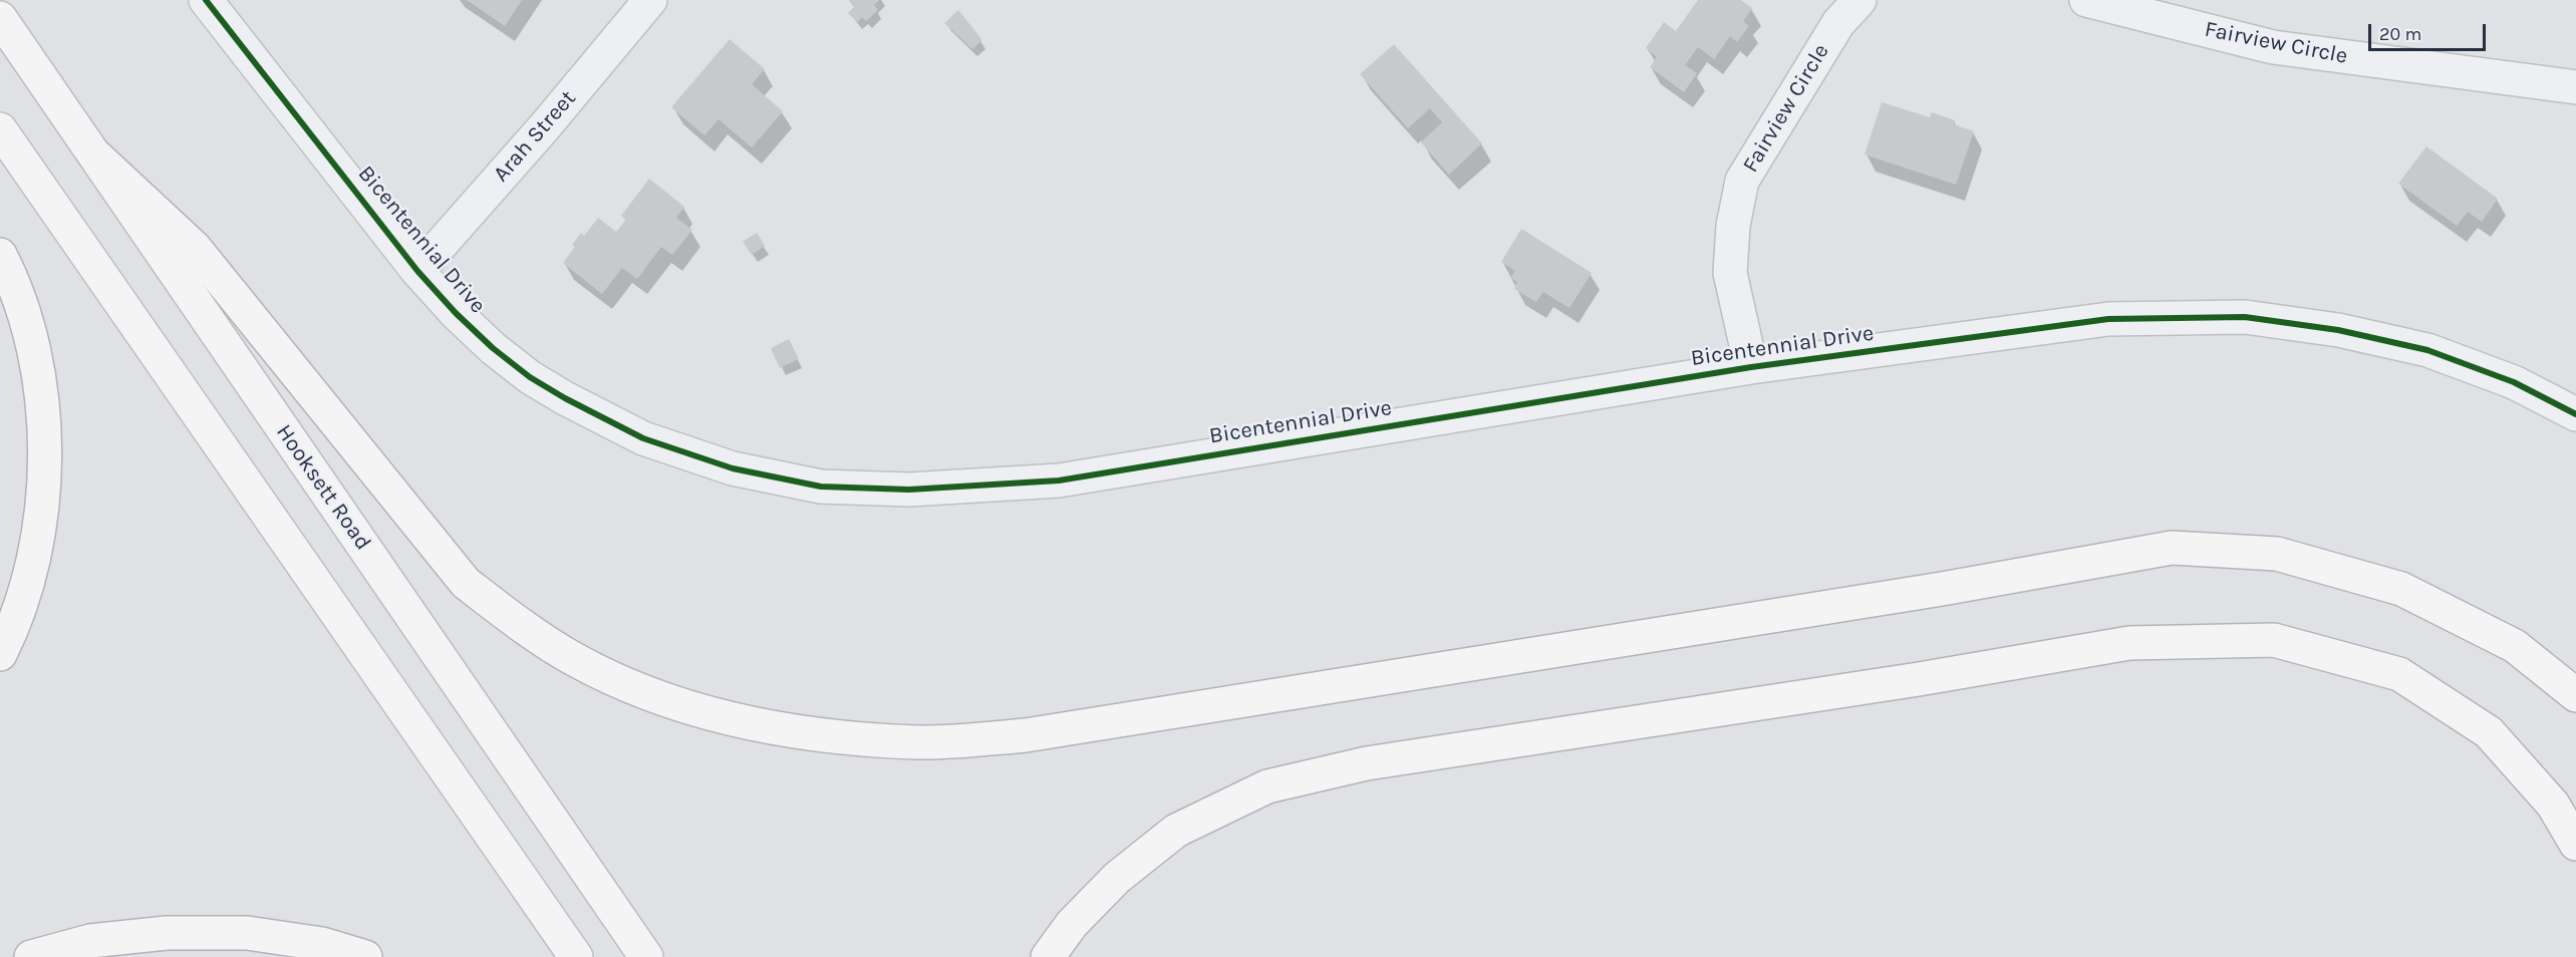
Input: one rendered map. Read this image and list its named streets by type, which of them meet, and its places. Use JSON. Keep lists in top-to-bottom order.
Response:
{
  "streets": {
    "main road": ["Hooksett Road"],
    "street": ["Fairview Circle", "Arah Street", "Bicentennial Drive"]
  },
  "crossings": [
    ["Fairview Circle", "Bicentennial Drive"],
    ["Arah Street", "Bicentennial Drive"]
  ],
  "scale_bar": "20 m"
}
